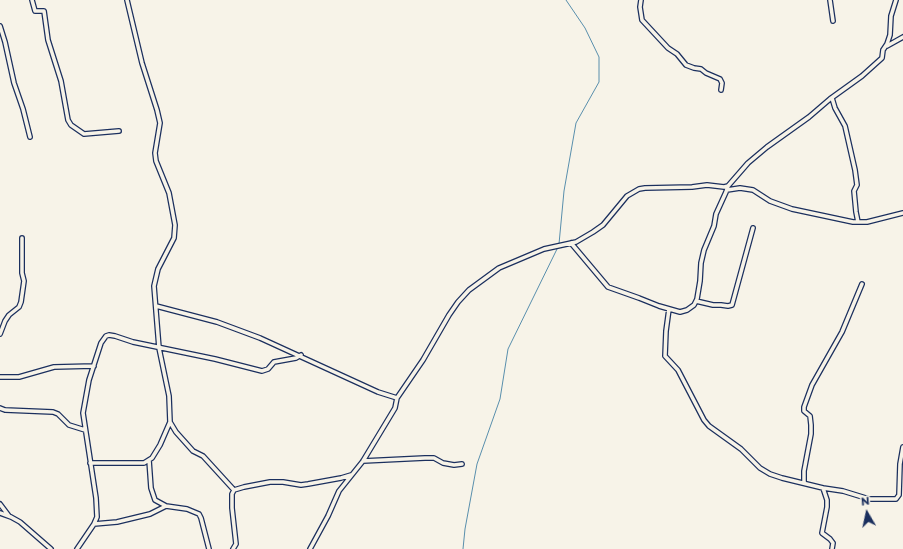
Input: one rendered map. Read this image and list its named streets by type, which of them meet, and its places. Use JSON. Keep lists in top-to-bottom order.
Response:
{
  "north": "top"
}
